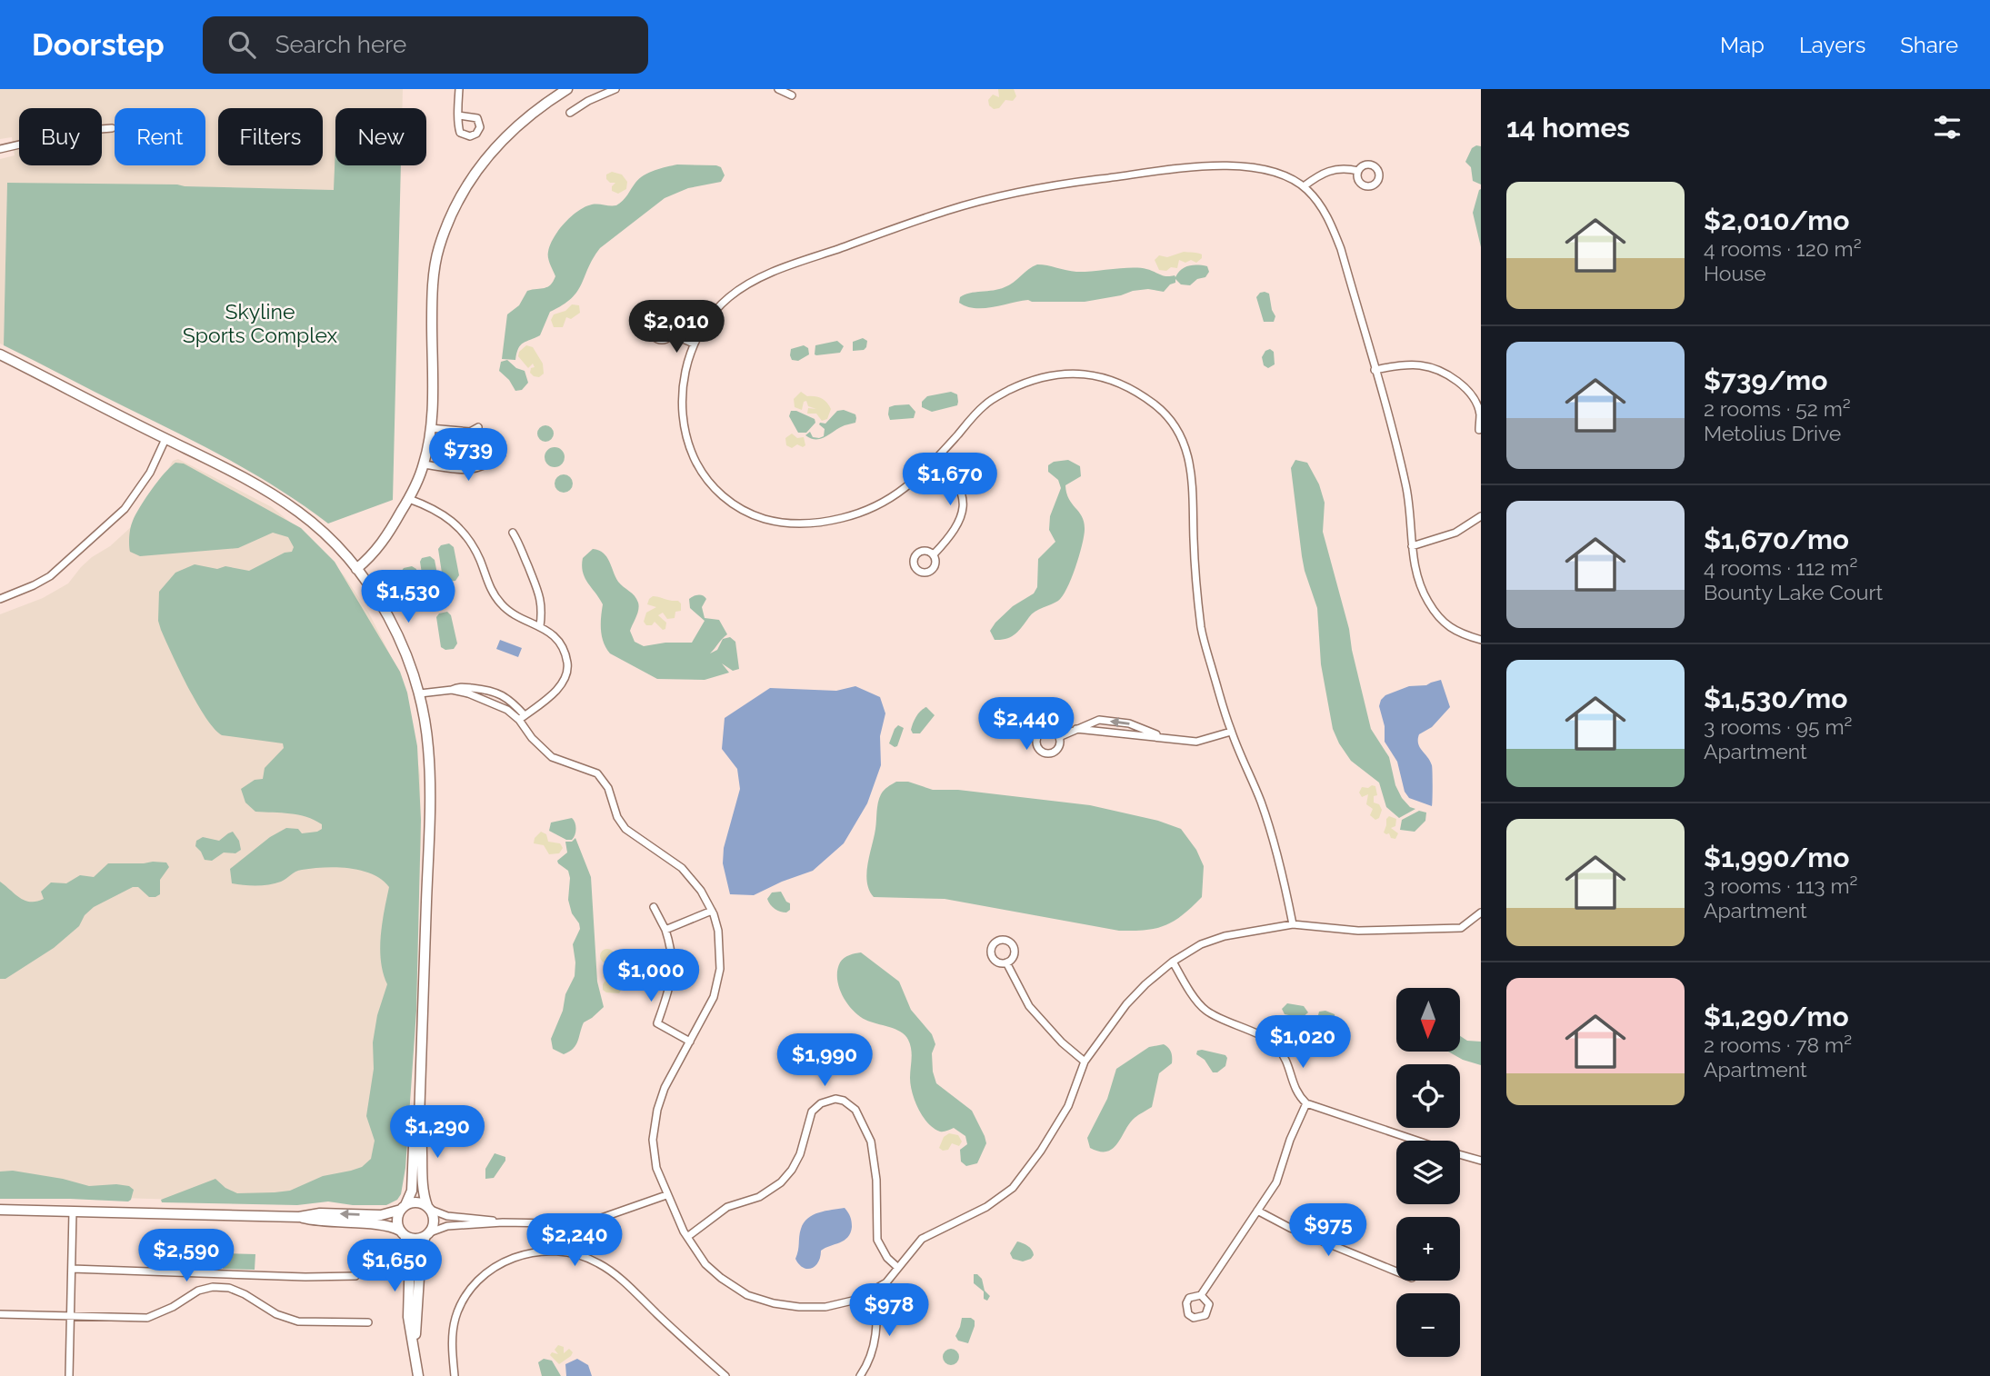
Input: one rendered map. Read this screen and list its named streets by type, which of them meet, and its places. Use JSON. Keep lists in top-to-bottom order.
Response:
{
  "parks": ["Skyline Sports Complex"],
  "north": "bottom",
  "page": {
    "header": "Doorstep",
    "search": "Search here",
    "nav": ["Map", "Layers", "Share"],
    "heading": "14 homes",
    "chip": [
      "Buy",
      "Rent",
      "Filters",
      "New"
    ],
    "list": [
      {
        "name": "$2,010/mo",
        "note": "4 rooms · 120 m² · House"
      },
      {
        "name": "$739/mo",
        "note": "2 rooms · 52 m² · Metolius Drive"
      },
      {
        "name": "$1,670/mo",
        "note": "4 rooms · 112 m² · Bounty Lake Court"
      },
      {
        "name": "$1,530/mo",
        "note": "3 rooms · 95 m² · Apartment"
      },
      {
        "name": "$1,990/mo",
        "note": "3 rooms · 113 m² · Apartment"
      },
      {
        "name": "$1,290/mo",
        "note": "2 rooms · 78 m² · Apartment"
      }
    ],
    "price": [
      "$2,010",
      "$739",
      "$1,670",
      "$1,530",
      "$2,440",
      "$1,000",
      "$1,020",
      "$1,990",
      "$1,290",
      "$975",
      "$2,240",
      "$2,590",
      "$1,650",
      "$978"
    ],
    "map_buttons": ["+", "−"]
  }
}
